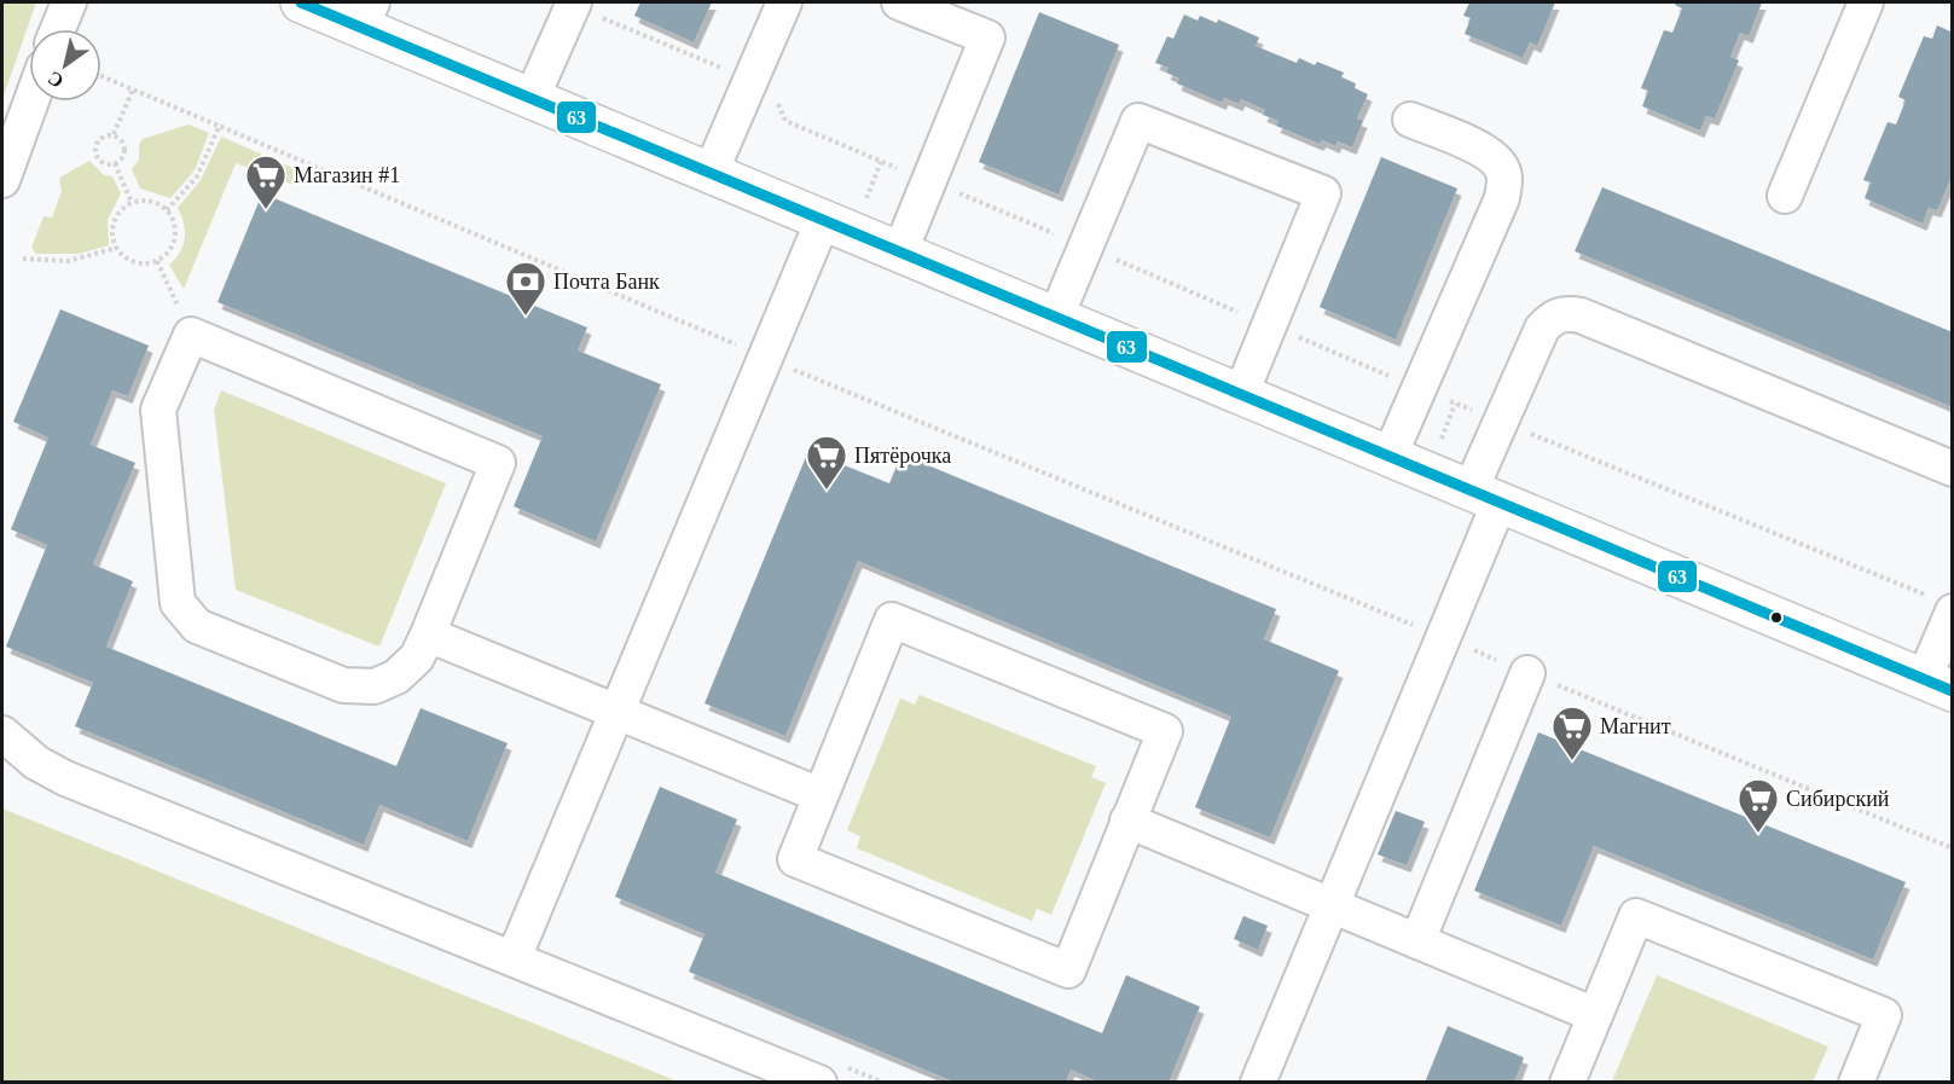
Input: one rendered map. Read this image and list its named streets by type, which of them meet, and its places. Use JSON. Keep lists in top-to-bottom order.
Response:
{
  "places": {
    "supermarket": [
      "Магазин #1",
      "Пятёрочка",
      "Магнит",
      "Сибирский"
    ],
    "bank": ["Почта Банк"]
  },
  "lines": ["transit line 63"],
  "north": "bottom left"
}
